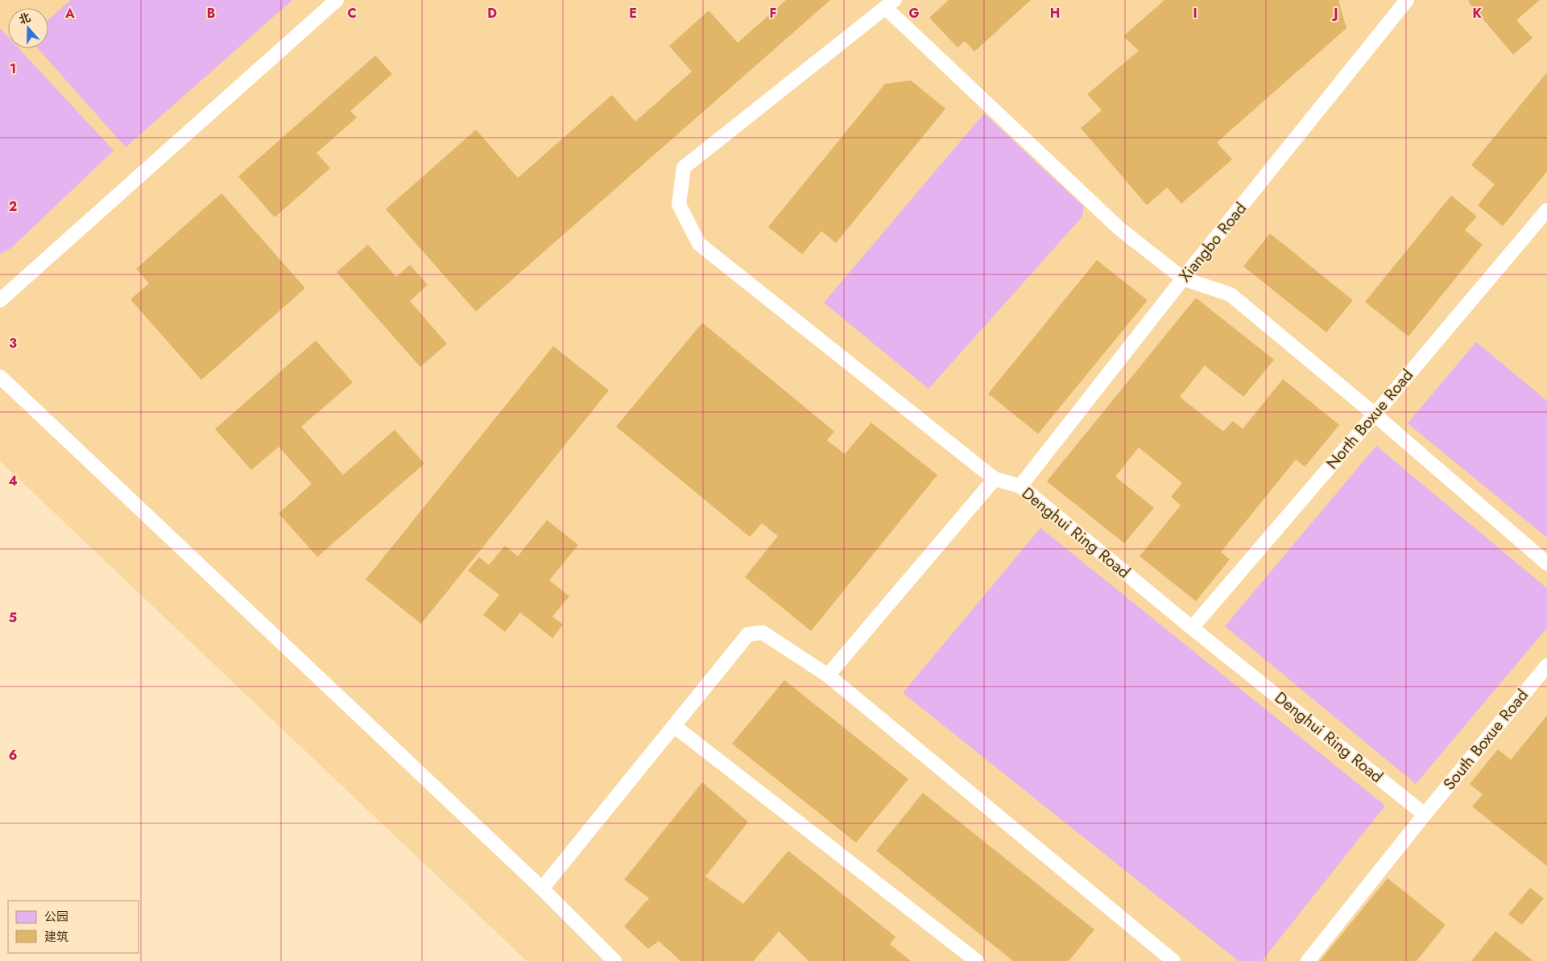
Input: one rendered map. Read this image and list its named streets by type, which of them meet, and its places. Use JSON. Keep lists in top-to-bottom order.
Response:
{
  "streets": {
    "lane": [
      "Xiangbo Road",
      "North Boxue Road",
      "Denghui Ring Road",
      "South Boxue Road"
    ]
  },
  "crossings": [
    ["Xiangbo Road", "Denghui Ring Road"],
    ["North Boxue Road", "Denghui Ring Road"],
    ["Denghui Ring Road", "South Boxue Road"]
  ],
  "legend": ["公园", "建筑"],
  "north": "top",
  "grid": {
    "columns": [
      "A",
      "B",
      "C",
      "D",
      "E",
      "F",
      "G",
      "H",
      "I",
      "J",
      "K"
    ],
    "rows": [
      "1",
      "2",
      "3",
      "4",
      "5",
      "6"
    ]
  }
}
